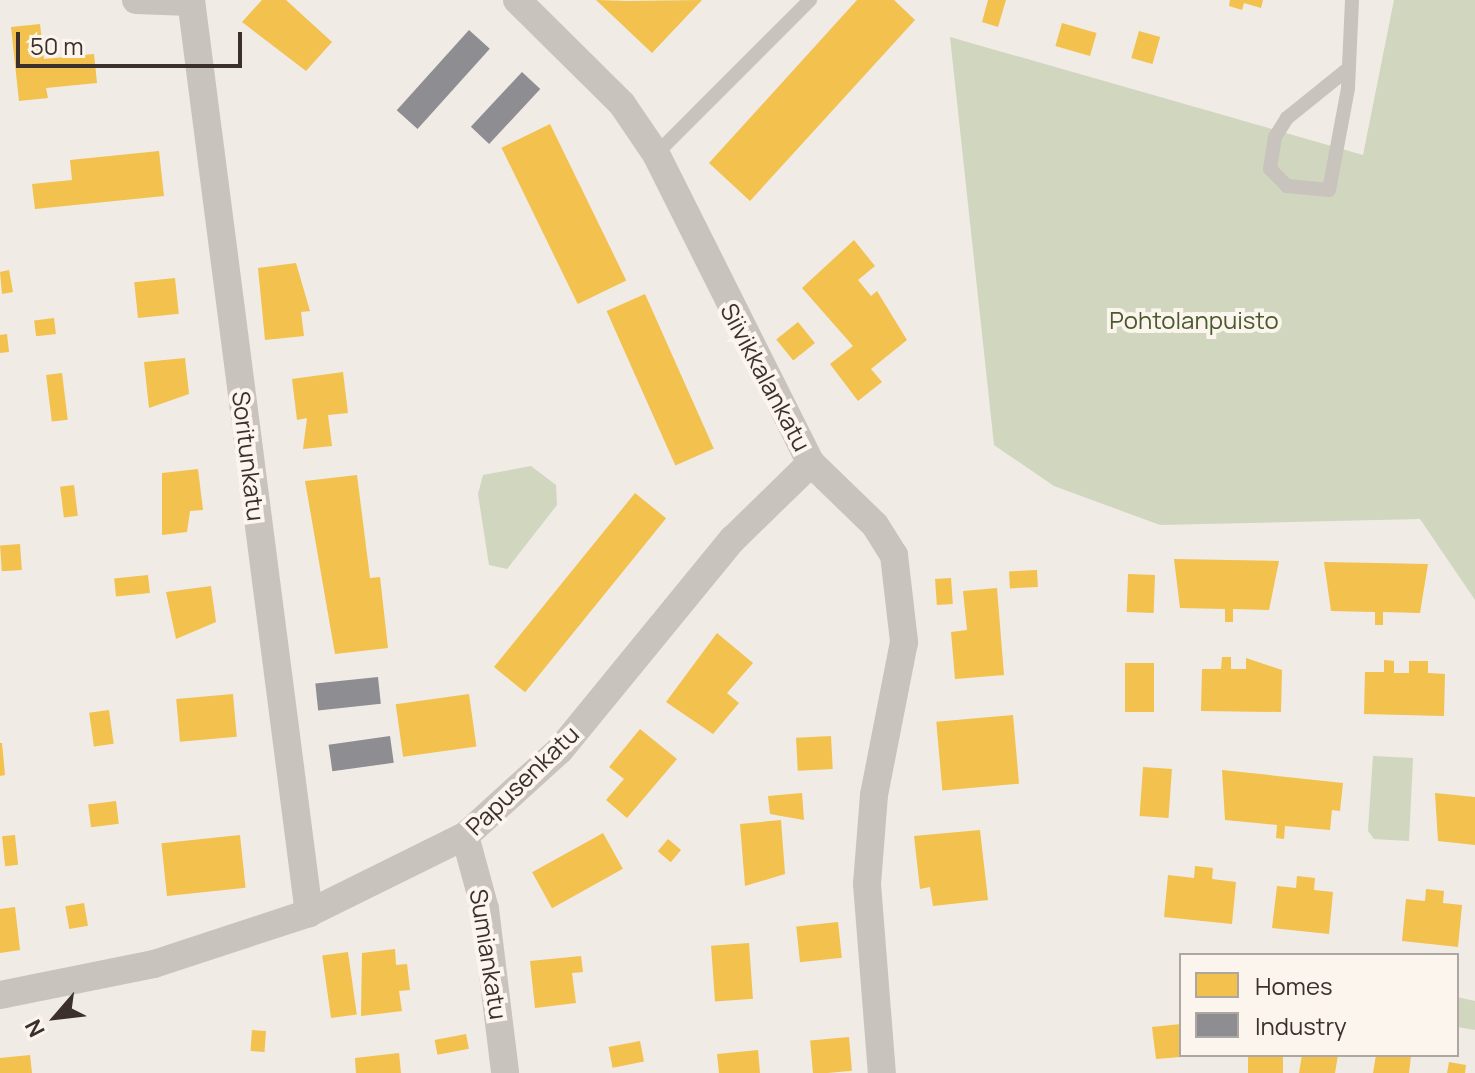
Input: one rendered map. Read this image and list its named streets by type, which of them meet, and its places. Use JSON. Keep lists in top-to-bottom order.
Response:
{
  "streets": {
    "street": [
      "Siivikkalankatu",
      "Soritunkatu",
      "Papusenkatu",
      "Sumiankatu"
    ]
  },
  "crossings": [
    ["Siivikkalankatu", "Papusenkatu"],
    ["Soritunkatu", "Papusenkatu"],
    ["Papusenkatu", "Sumiankatu"]
  ],
  "parks": ["Pohtolanpuisto"],
  "legend": ["Homes", "Industry"],
  "scale_bar": "50 m",
  "north": "bottom left"
}
